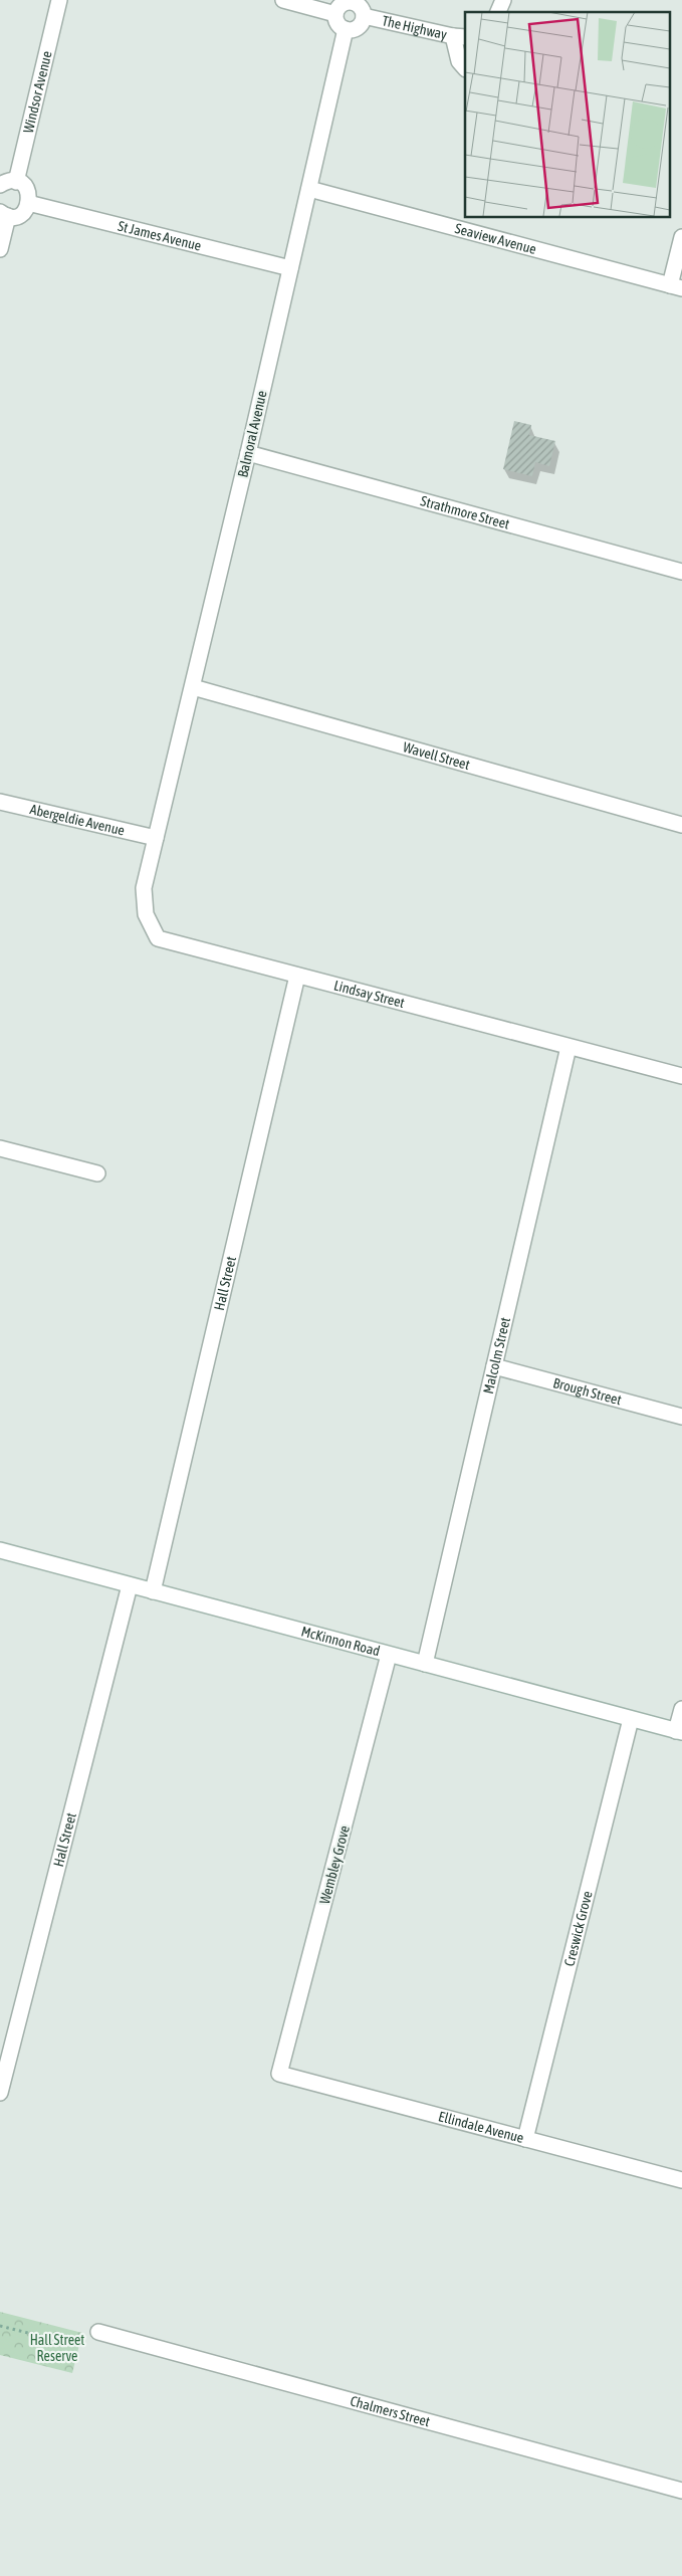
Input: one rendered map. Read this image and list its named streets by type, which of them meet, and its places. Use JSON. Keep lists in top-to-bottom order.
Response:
{
  "streets": {
    "street": [
      "The Highway",
      "Windsor Avenue",
      "St James Avenue",
      "Seaview Avenue",
      "Balmoral Avenue",
      "Strathmore Street",
      "Wavell Street",
      "Abergeldie Avenue",
      "Lindsay Street",
      "Hall Street",
      "Malcolm Street",
      "Brough Street",
      "McKinnon Road",
      "Wembley Grove",
      "Creswick Grove",
      "Ellindale Avenue",
      "Chalmers Street"
    ]
  },
  "crossings": [
    ["The Highway", "Balmoral Avenue"],
    ["St James Avenue", "Balmoral Avenue"],
    ["Seaview Avenue", "Balmoral Avenue"],
    ["Balmoral Avenue", "Strathmore Street"],
    ["Balmoral Avenue", "Wavell Street"],
    ["Balmoral Avenue", "Abergeldie Avenue"],
    ["Balmoral Avenue", "Lindsay Street"],
    ["Abergeldie Avenue", "Lindsay Street"],
    ["Lindsay Street", "Hall Street"],
    ["Lindsay Street", "Malcolm Street"],
    ["Hall Street", "McKinnon Road"],
    ["Malcolm Street", "Brough Street"],
    ["Malcolm Street", "McKinnon Road"],
    ["McKinnon Road", "Wembley Grove"],
    ["McKinnon Road", "Creswick Grove"],
    ["Wembley Grove", "Ellindale Avenue"],
    ["Creswick Grove", "Ellindale Avenue"]
  ],
  "parks": ["Hall Street Reserve"]
}
